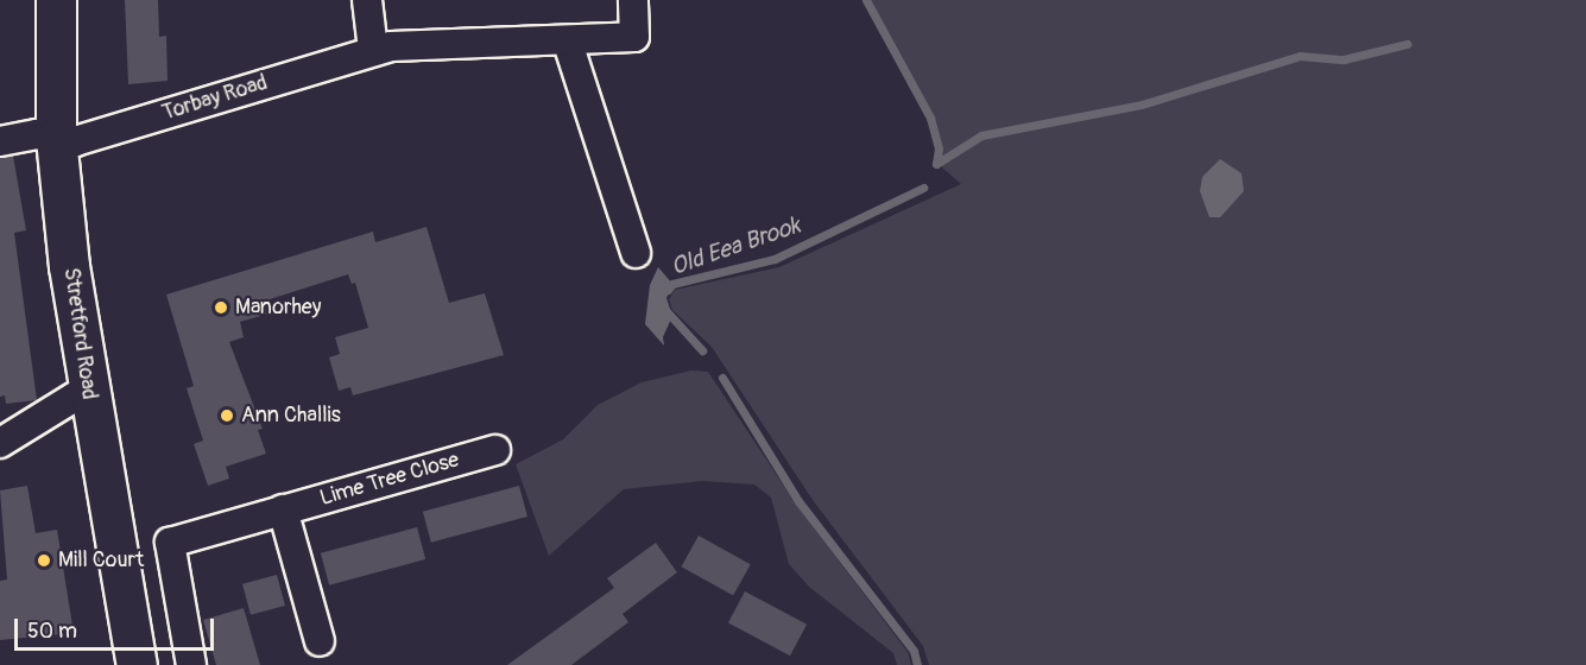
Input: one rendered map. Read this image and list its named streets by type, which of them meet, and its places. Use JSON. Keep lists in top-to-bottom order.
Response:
{
  "streets": {
    "main road": ["Stretford Road"],
    "street": ["Torbay Road", "Lime Tree Close"]
  },
  "crossings": [
    ["Torbay Road", "Stretford Road"]
  ],
  "water": ["Old Eea Brook"],
  "places": ["Manorhey", "Ann Challis", "Mill Court"],
  "scale_bar": "50 m"
}
